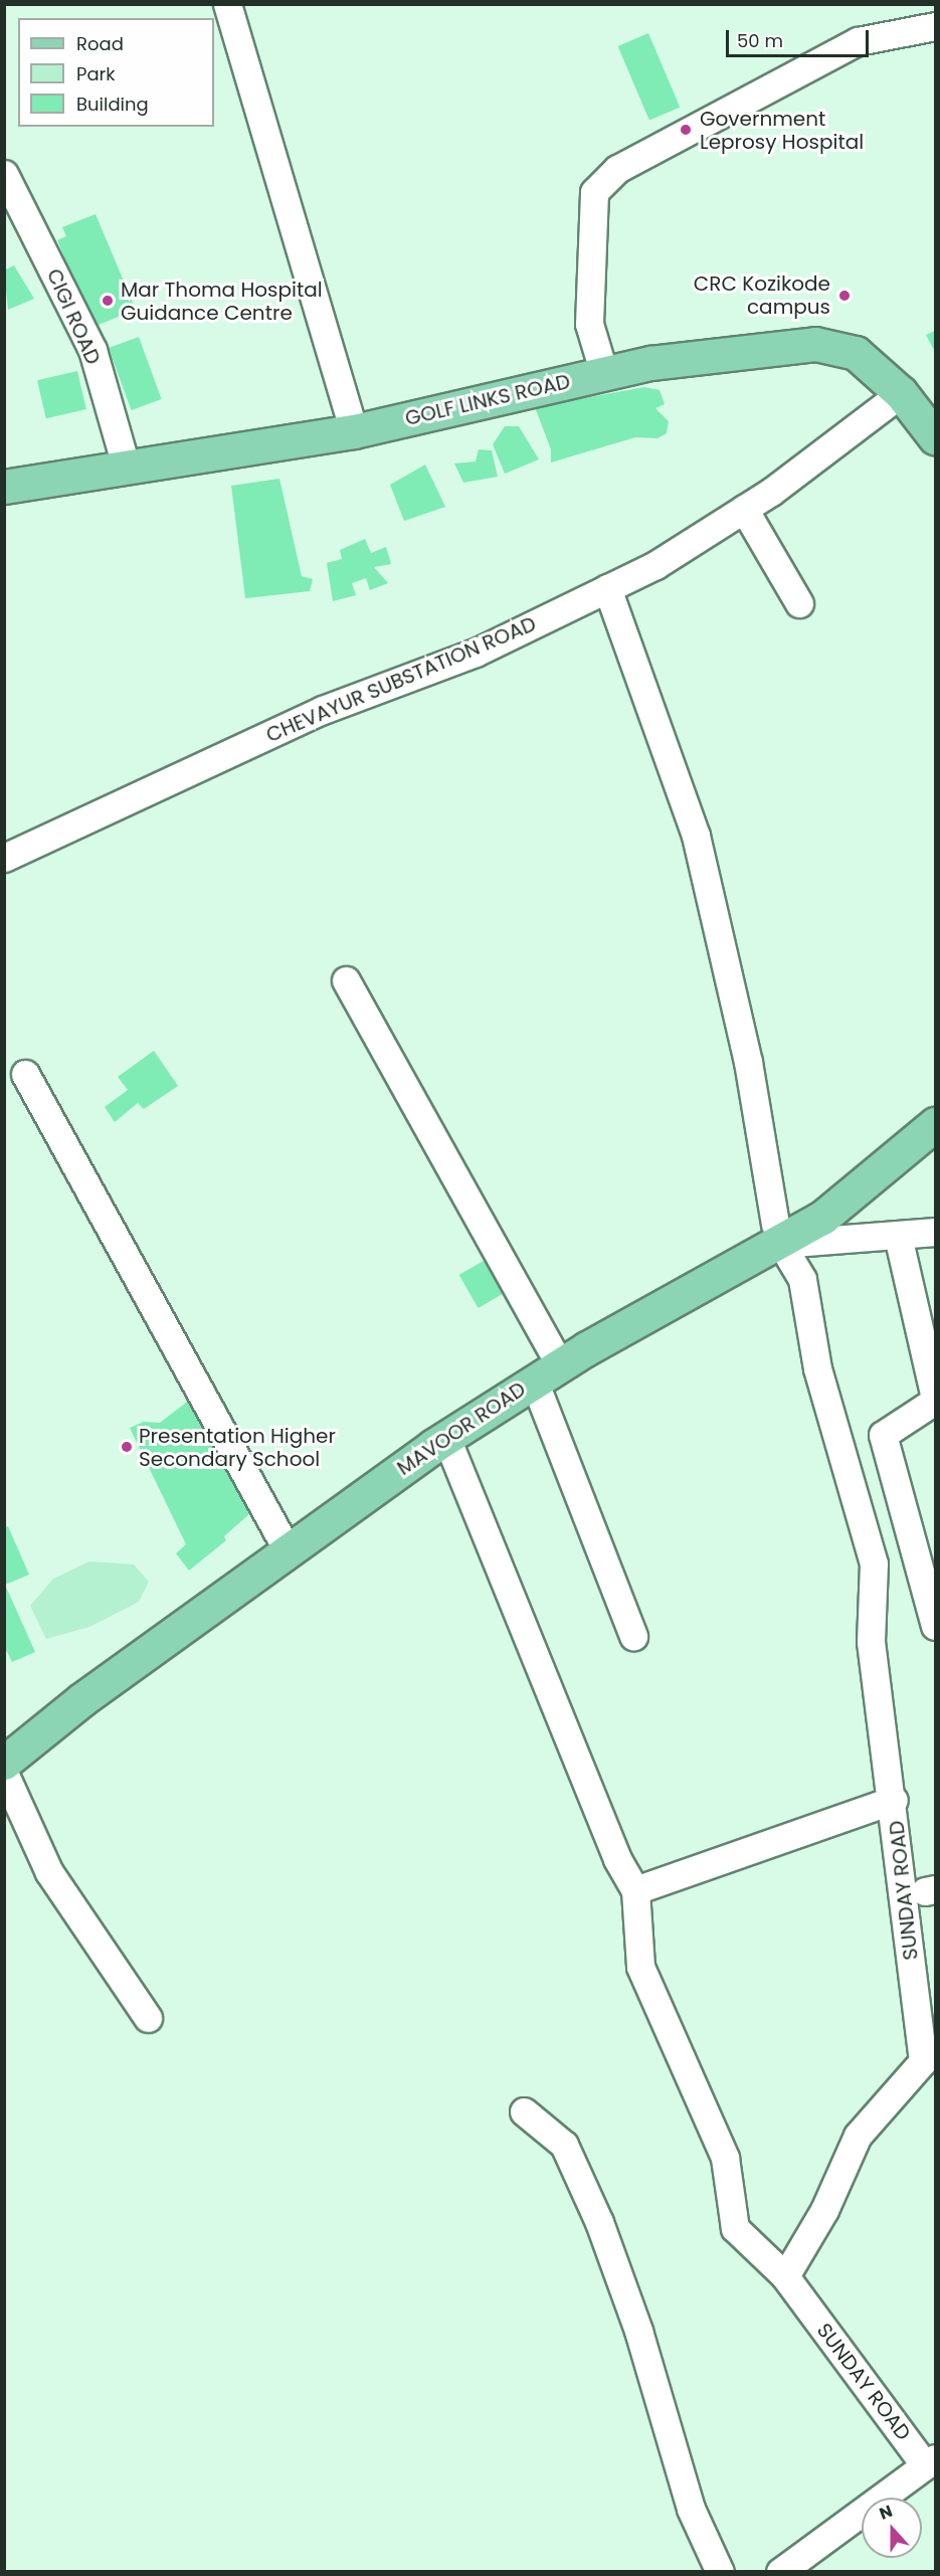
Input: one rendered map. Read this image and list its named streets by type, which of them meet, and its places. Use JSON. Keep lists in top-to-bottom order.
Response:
{
  "streets": {
    "main road": ["GOLF LINKS ROAD", "MAVOOR ROAD"],
    "street": ["CIGI ROAD", "CHEVAYUR SUBSTATION ROAD", "SUNDAY ROAD"]
  },
  "crossings": [
    ["CIGI ROAD", "GOLF LINKS ROAD"],
    ["GOLF LINKS ROAD", "CHEVAYUR SUBSTATION ROAD"],
    ["MAVOOR ROAD", "SUNDAY ROAD"]
  ],
  "places": [
    "Government Leprosy Hospital",
    "CRC Kozikode campus",
    "Mar Thoma Hospital Guidance Centre",
    "Presentation Higher Secondary School"
  ],
  "legend": ["Road", "Park", "Building"],
  "scale_bar": "50 m",
  "north": "top"
}
